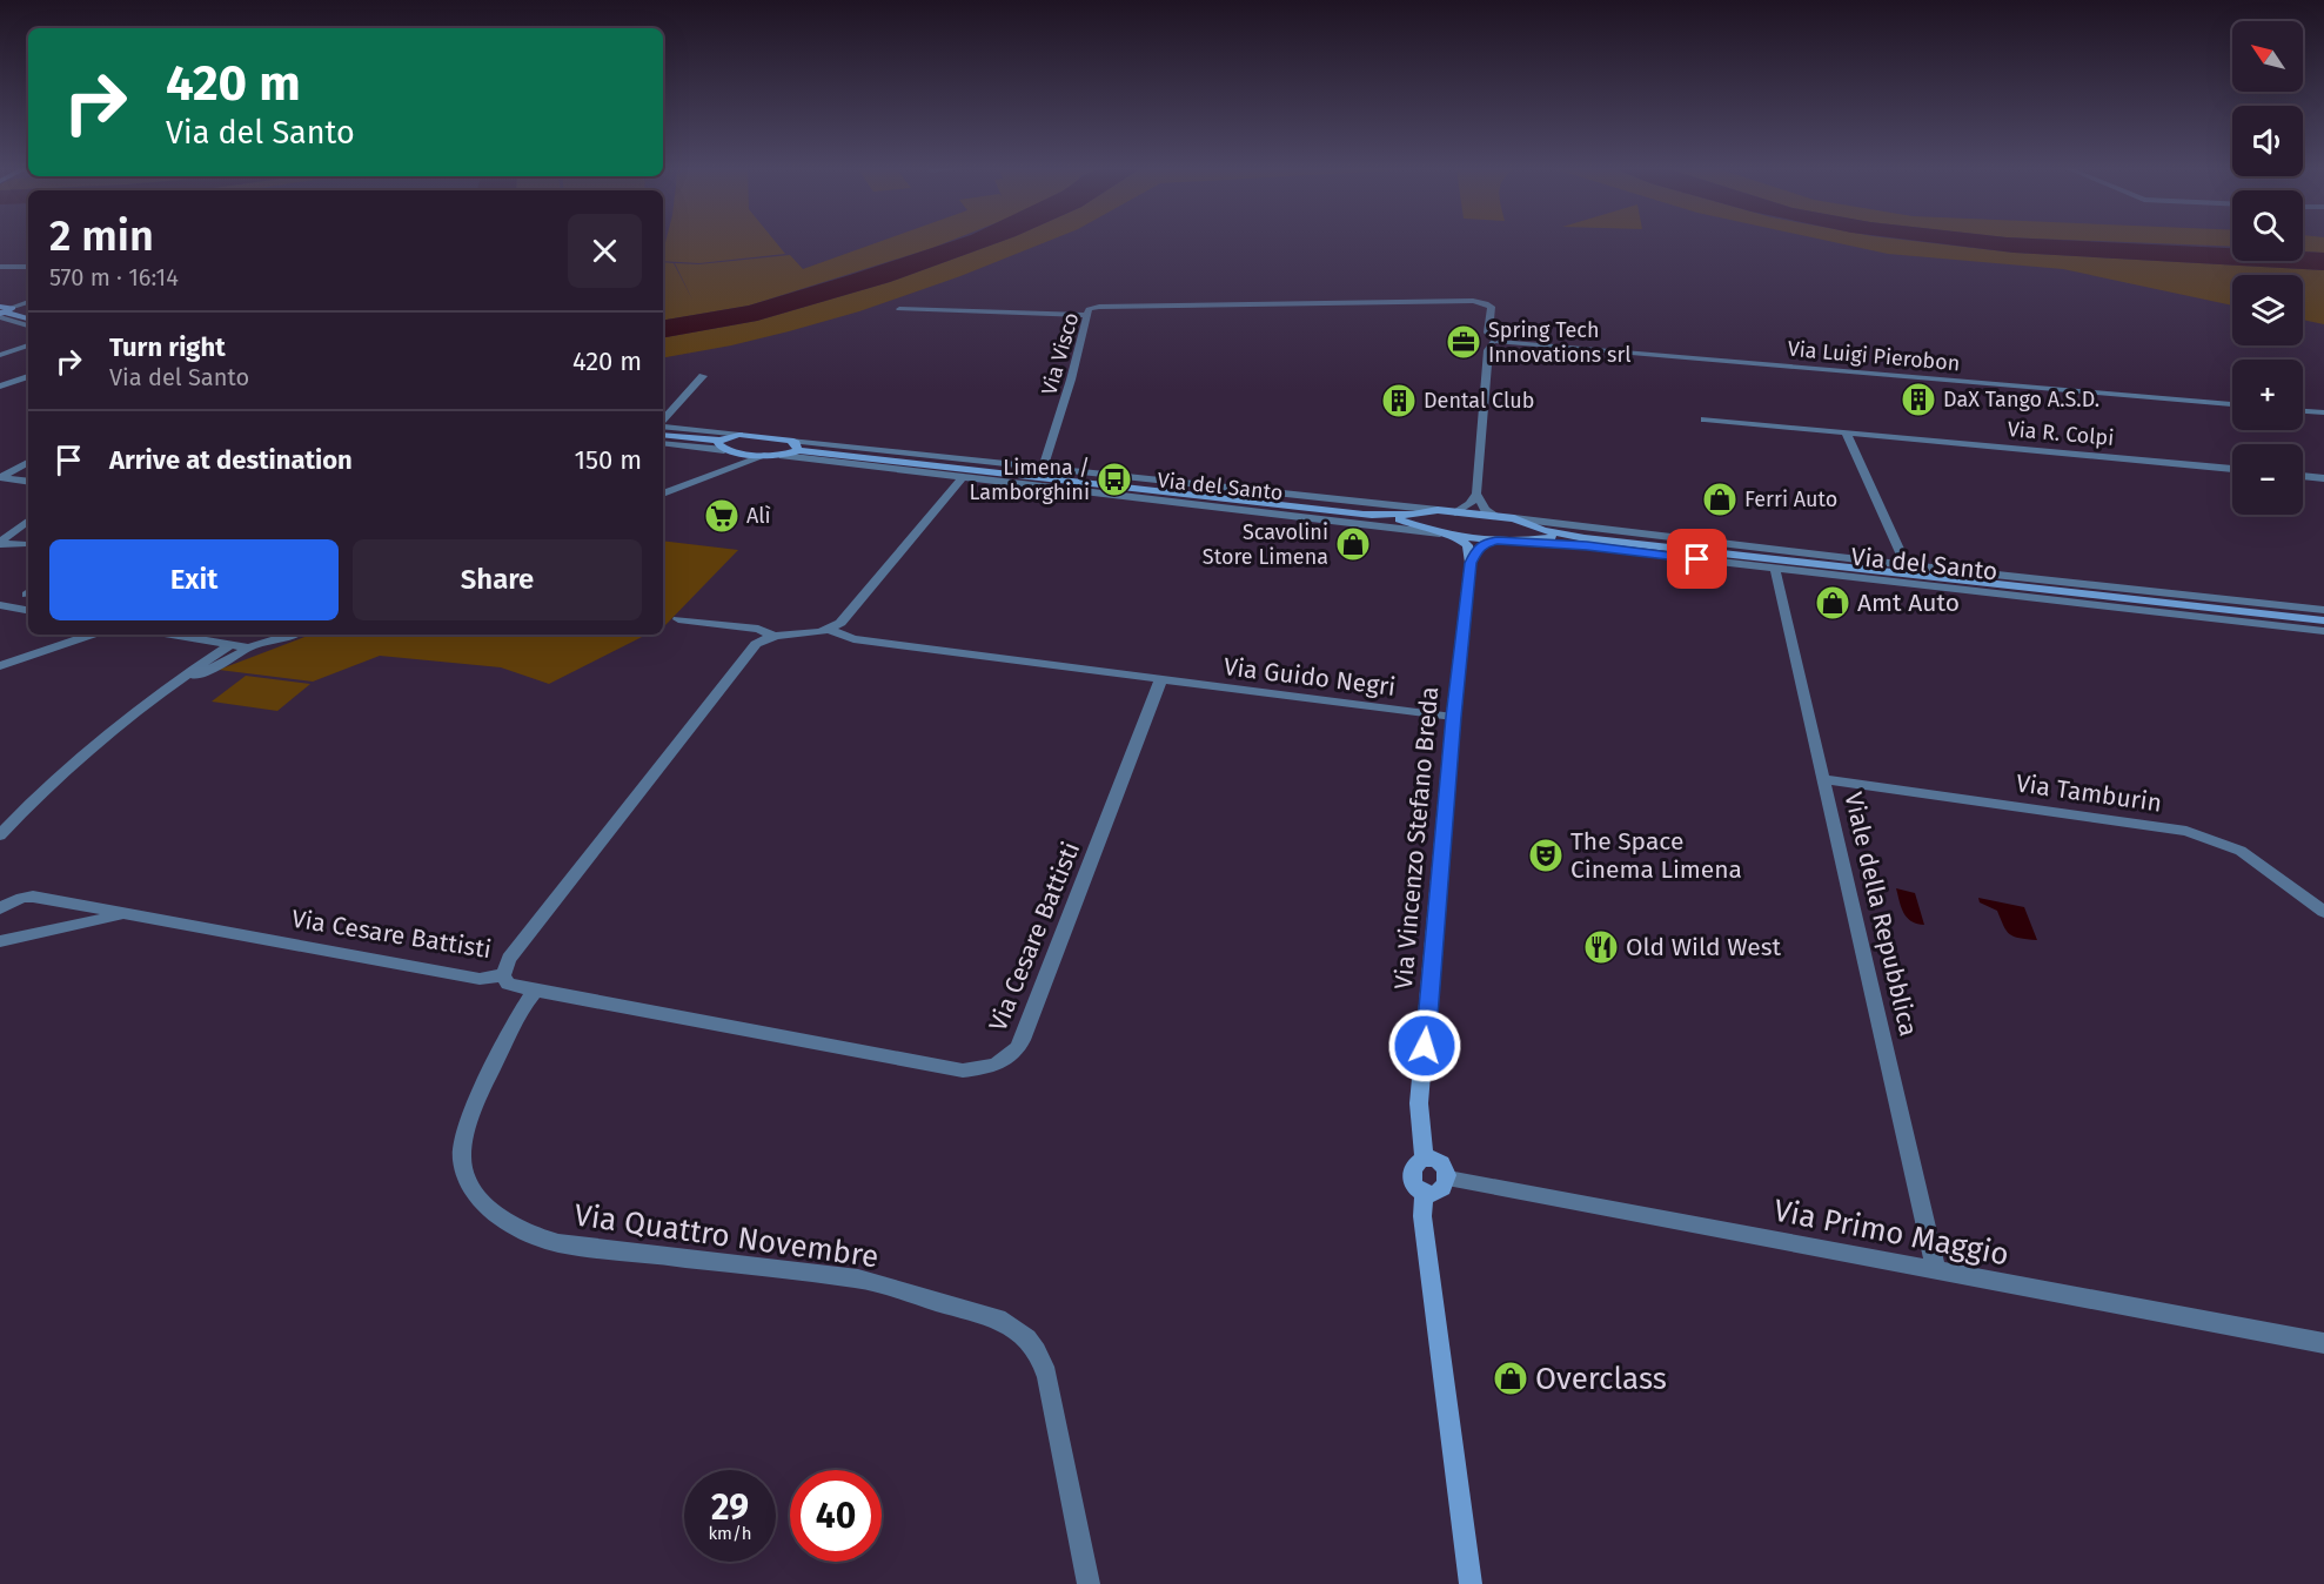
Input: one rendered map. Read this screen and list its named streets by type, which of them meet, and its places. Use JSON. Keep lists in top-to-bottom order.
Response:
{
  "streets": {
    "street": [
      "Via Visco",
      "Via Luigi Pierobon",
      "Via R. Colpi",
      "Via del Santo",
      "Via Guido Negri",
      "Via Tamburin",
      "Via Vincenzo Stefano Breda",
      "Viale della Repubblica",
      "Via Cesare Battisti",
      "Via Primo Maggio",
      "Via Quattro Novembre"
    ]
  },
  "crossings": [
    ["Via Visco", "Via Luigi Pierobon"],
    ["Via Visco", "Via del Santo"],
    ["Via del Santo", "Viale della Repubblica"],
    ["Via Guido Negri", "Via Vincenzo Stefano Breda"],
    ["Via Guido Negri", "Via Cesare Battisti"],
    ["Via Tamburin", "Viale della Repubblica"],
    ["Via Vincenzo Stefano Breda", "Via Primo Maggio"],
    ["Viale della Repubblica", "Via Primo Maggio"],
    ["Via Cesare Battisti", "Via Quattro Novembre"]
  ],
  "places": {
    "office": ["Spring Tech Innovations srl"],
    "building": ["DaX Tango A.S.D.", "Dental Club"],
    "bus stop": ["Limena / Lamborghini"],
    "shop": [
      "Ferri Auto",
      "Scavolini Store Limena",
      "Amt Auto",
      "Overclass"
    ],
    "supermarket": ["Alì"],
    "theatre": ["The Space Cinema Limena"],
    "restaurant": ["Old Wild West"]
  },
  "north": "top left",
  "page": {
    "map_buttons": ["+", "−"],
    "turn": ["420 m", "Via del Santo"],
    "heading": ["2 min", "570 m · 16:14"],
    "list": [
      {
        "name": "Turn right",
        "note": "Via del Santo",
        "value": "420 m"
      },
      {
        "name": "Arrive at destination",
        "value": "150 m"
      }
    ],
    "buttons": ["Exit", "Share"],
    "speed": "29 km/h",
    "limit": "40"
  }
}
